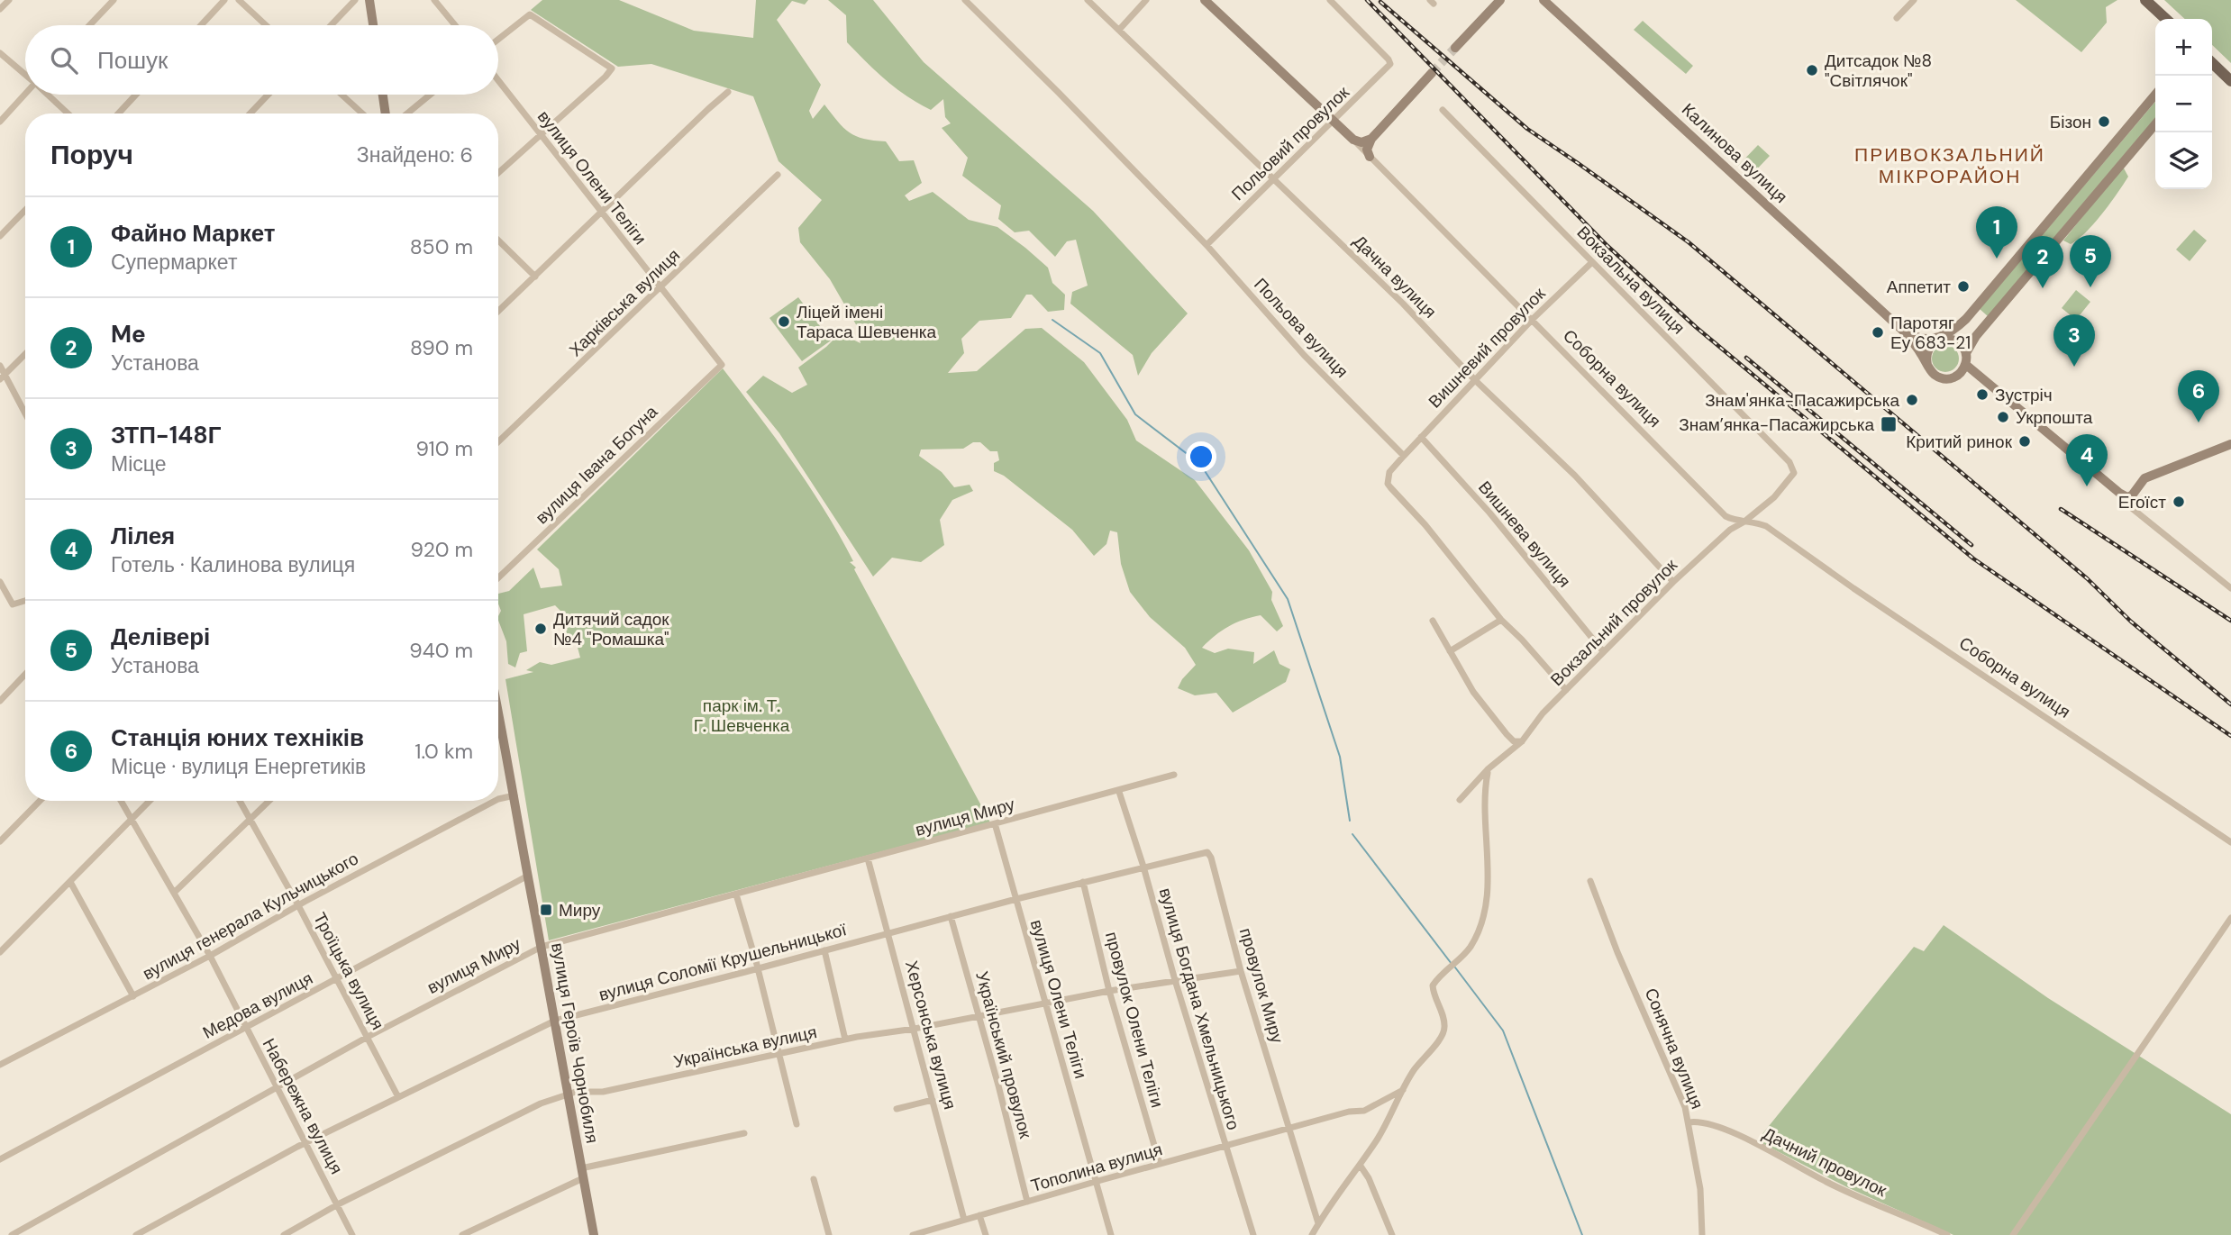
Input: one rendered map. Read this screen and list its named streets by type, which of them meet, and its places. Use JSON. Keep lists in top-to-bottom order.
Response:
{
  "streets": {
    "street": [
      "Польовий провулок",
      "Калинова вулиця",
      "вулиця Олени Теліги",
      "Дачна вулиця",
      "Вокзальна вулиця",
      "Харківська вулиця",
      "Польова вулиця",
      "Вишневий провулок",
      "Соборна вулиця",
      "вулиця Івана Богуна",
      "Вишнева вулиця",
      "Вокзальний провулок",
      "вулиця Миру",
      "вулиця генерала Кульчицького",
      "вулиця Соломії Крушельницької",
      "Троїцька вулиця",
      "провулок Миру",
      "Медова вулиця",
      "вулиця Богдана Хмельницького",
      "провулок Олени Теліги",
      "Херсонська вулиця",
      "вулиця Героїв Чорнобиля",
      "Українська вулиця",
      "Сонячна вулиця",
      "Український провулок",
      "Набережна вулиця",
      "Дачний провулок",
      "Тополина вулиця"
    ]
  },
  "crossings": [
    ["Польовий провулок", "Дачна вулиця"],
    ["Польовий провулок", "Польова вулиця"],
    ["Польовий провулок", "Соборна вулиця"],
    ["вулиця Олени Теліги", "Харківська вулиця"],
    ["вулиця Олени Теліги", "вулиця Івана Богуна"],
    ["вулиця Олени Теліги", "вулиця Миру"],
    ["вулиця Олени Теліги", "вулиця Соломії Крушельницької"],
    ["вулиця Олени Теліги", "Українська вулиця"],
    ["вулиця Олени Теліги", "Тополина вулиця"],
    ["Дачна вулиця", "Вишневий провулок"],
    ["Дачна вулиця", "Вокзальний провулок"],
    ["Вокзальна вулиця", "Вишневий провулок"],
    ["Вокзальна вулиця", "Вокзальний провулок"],
    ["Польова вулиця", "Вишневий провулок"],
    ["Вишневий провулок", "Соборна вулиця"],
    ["Вишневий провулок", "Вишнева вулиця"],
    ["Соборна вулиця", "Вокзальний провулок"],
    ["Вишнева вулиця", "Вокзальний провулок"],
    ["вулиця Миру", "Троїцька вулиця"],
    ["вулиця Миру", "вулиця Богдана Хмельницького"],
    ["вулиця Миру", "Херсонська вулиця"],
    ["вулиця Миру", "вулиця Героїв Чорнобиля"],
    ["вулиця Миру", "Набережна вулиця"],
    ["вулиця генерала Кульчицького", "Троїцька вулиця"],
    ["вулиця генерала Кульчицького", "вулиця Героїв Чорнобиля"],
    ["вулиця генерала Кульчицького", "Набережна вулиця"],
    ["вулиця Соломії Крушельницької", "Троїцька вулиця"],
    ["вулиця Соломії Крушельницької", "провулок Миру"],
    ["вулиця Соломії Крушельницької", "вулиця Богдана Хмельницького"],
    ["вулиця Соломії Крушельницької", "провулок Олени Теліги"],
    ["вулиця Соломії Крушельницької", "Херсонська вулиця"],
    ["вулиця Соломії Крушельницької", "вулиця Героїв Чорнобиля"],
    ["вулиця Соломії Крушельницької", "Український провулок"],
    ["вулиця Соломії Крушельницької", "Набережна вулиця"],
    ["Троїцька вулиця", "Медова вулиця"],
    ["провулок Миру", "Українська вулиця"],
    ["провулок Миру", "Тополина вулиця"],
    ["Медова вулиця", "вулиця Героїв Чорнобиля"],
    ["Медова вулиця", "Набережна вулиця"],
    ["вулиця Богдана Хмельницького", "Українська вулиця"],
    ["вулиця Богдана Хмельницького", "Тополина вулиця"],
    ["провулок Олени Теліги", "Українська вулиця"],
    ["провулок Олени Теліги", "Тополина вулиця"],
    ["Херсонська вулиця", "Українська вулиця"],
    ["Херсонська вулиця", "Тополина вулиця"],
    ["вулиця Героїв Чорнобиля", "Українська вулиця"],
    ["Українська вулиця", "Український провулок"],
    ["Українська вулиця", "Набережна вулиця"],
    ["Сонячна вулиця", "Дачний провулок"],
    ["Український провулок", "Тополина вулиця"]
  ],
  "districts": ["ПРИВОКЗАЛЬНИЙ МІКРОРАЙОН"],
  "parks": ["парк ім. Т. Г. Шевченка"],
  "places": {
    "other": [
      "Дитсадок №8 \"Світлячок\"",
      "Бізон",
      "Аппетит",
      "Ліцей імені Тараса Шевченка",
      "Паротяг Еу 683-21",
      "Зустріч",
      "Знам'янка-Пасажирська",
      "Укрпошта",
      "Критий ринок",
      "Егоїст",
      "Дитячий садок №4 \"Ромашка\""
    ],
    "transit": ["Знам’янка-Пасажирська", "Миру"]
  },
  "page": {
    "map_buttons": ["+", "−"],
    "search": "Пошук",
    "heading": ["Поруч", "Знайдено: 6"],
    "list": [
      {
        "mark": "1",
        "name": "Файно Маркет",
        "note": "Супермаркет",
        "value": "850 m"
      },
      {
        "mark": "2",
        "name": "Me",
        "note": "Установа",
        "value": "890 m"
      },
      {
        "mark": "3",
        "name": "ЗТП-148Г",
        "note": "Місце",
        "value": "910 m"
      },
      {
        "mark": "4",
        "name": "Лілея",
        "note": "Готель · Калинова вулиця",
        "value": "920 m"
      },
      {
        "mark": "5",
        "name": "Делівері",
        "note": "Установа",
        "value": "940 m"
      },
      {
        "mark": "6",
        "name": "Станція юних техніків",
        "note": "Місце · вулиця Енергетиків",
        "value": "1.0 km"
      }
    ],
    "pins": [
      "1",
      "5",
      "2",
      "3",
      "6",
      "4"
    ]
  }
}
